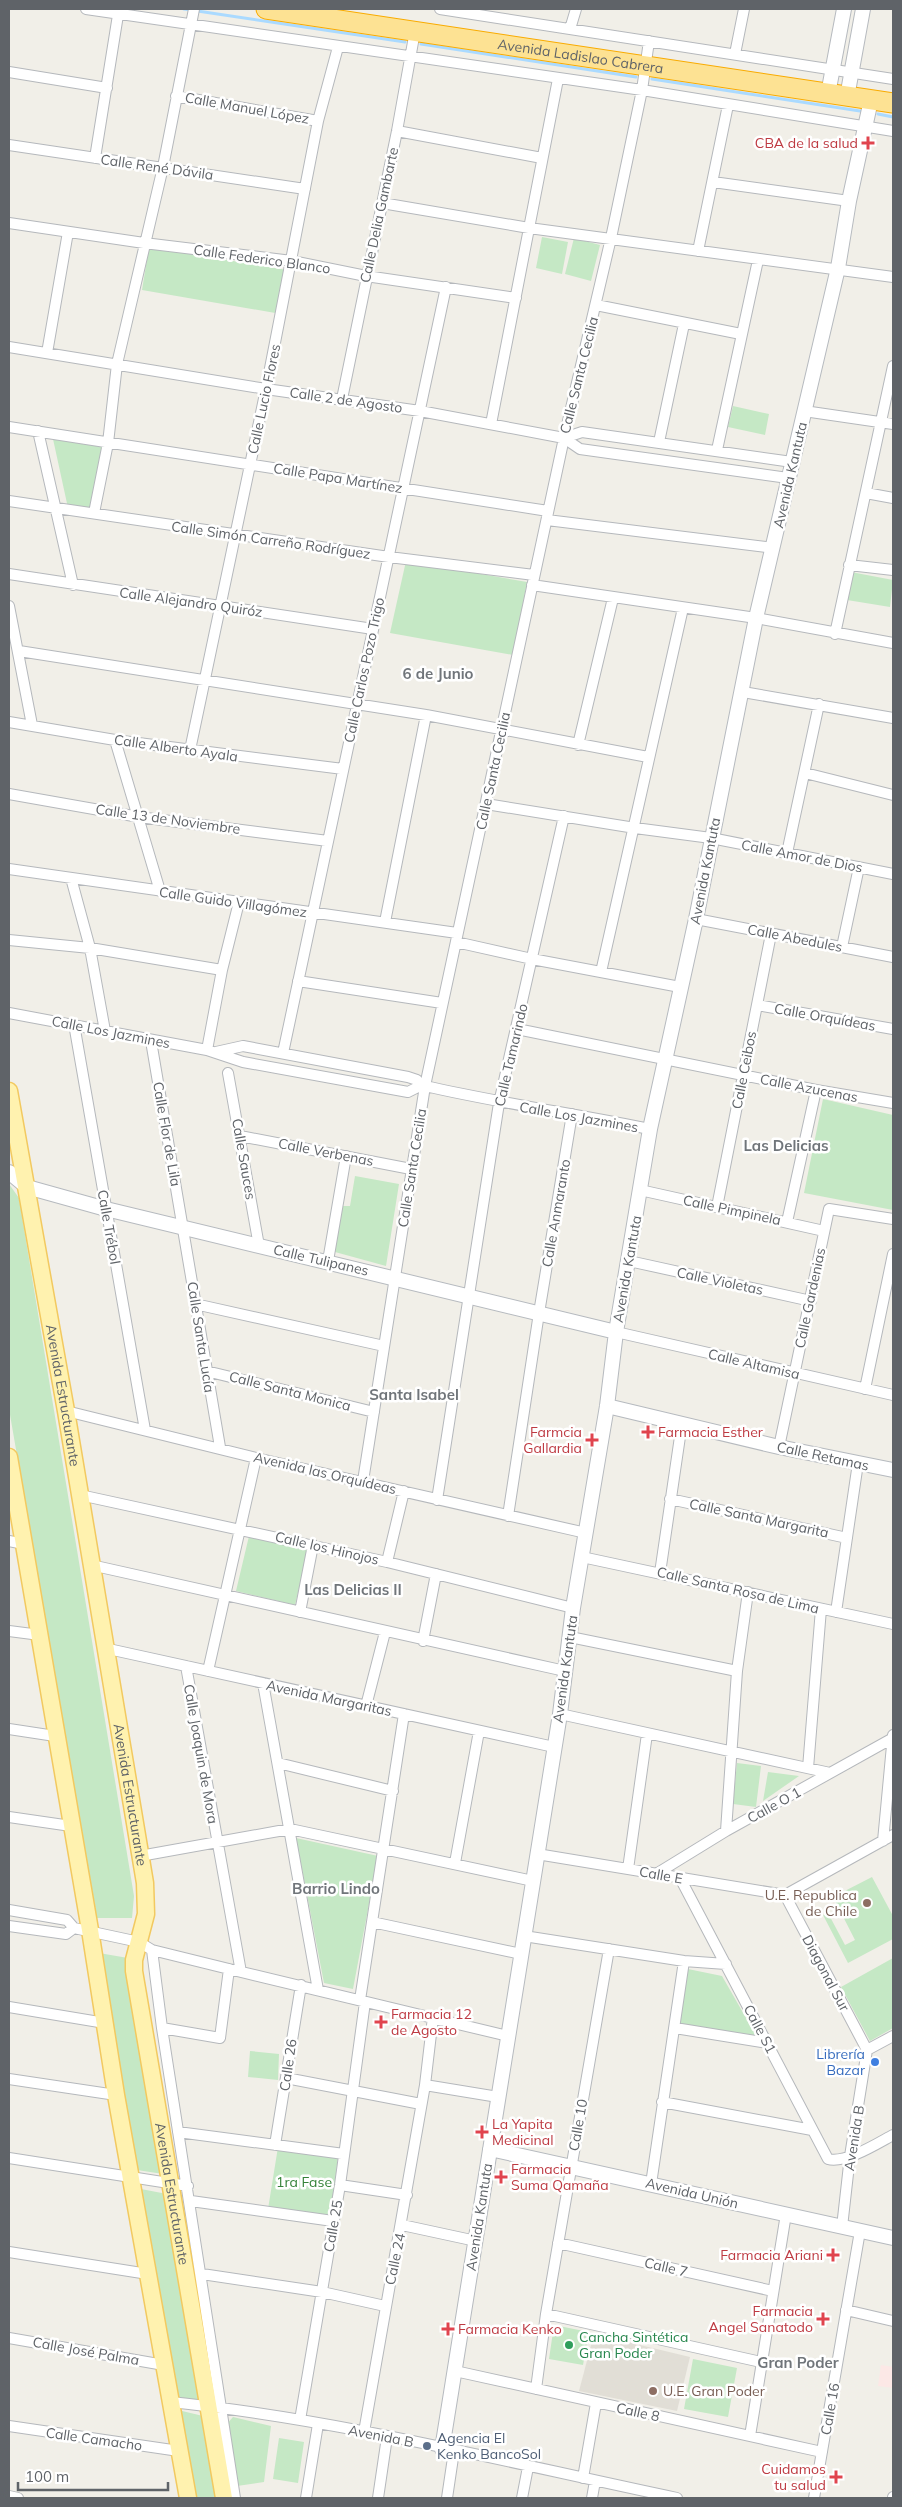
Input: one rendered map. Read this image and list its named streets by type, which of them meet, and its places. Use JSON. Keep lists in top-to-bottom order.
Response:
{
  "streets": {
    "highway": ["Avenida Ladislao Cabrera"],
    "main road": ["Avenida Estructurante"],
    "street": [
      "Calle Manuel López",
      "Calle René Dávila",
      "Calle Delia Gambarte",
      "Calle Federico Blanco",
      "Calle Santa Cecilia",
      "Calle Lucio Flores",
      "Calle 2 de Agosto",
      "Avenida Kantuta",
      "Calle Papa Martínez",
      "Calle Simón Carreño Rodríguez",
      "Calle Alejandro Quiróz",
      "Calle Carlos Pozo Trigo",
      "Calle Alberto Ayala",
      "Calle 13 de Noviembre",
      "Calle Amor de Dios",
      "Calle Guido Villagómez",
      "Calle Abedules",
      "Calle Orquídeas",
      "Calle Los Jazmines",
      "Calle Tamarindo",
      "Calle Ceibos",
      "Calle Azucenas",
      "Calle Flor de Lila",
      "Calle Verbenas",
      "Calle Sauces",
      "Calle Pimpinela",
      "Calle Anmaranto",
      "Calle Trébol",
      "Calle Tulipanes",
      "Calle Violetas",
      "Calle Gardenias",
      "Calle Santa Lucía",
      "Calle Altamisa",
      "Calle Santa Monica",
      "Calle Retamas",
      "Avenida las Orquídeas",
      "Calle Santa Margarita",
      "Calle los Hinojos",
      "Calle Santa Rosa de Lima",
      "Avenida Margaritas",
      "Calle Joaquin de Mora",
      "Calle O 1",
      "Calle E",
      "Diagonal Sur",
      "Calle S1",
      "Calle 26",
      "Calle 10",
      "Avenida B",
      "Avenida Unión",
      "Calle 25",
      "Calle 24",
      "Calle 7",
      "Calle José Palma",
      "Calle 16",
      "Calle 8",
      "Calle Camacho"
    ]
  },
  "crossings": [
    ["Avenida Ladislao Cabrera", "Calle Delia Gambarte"],
    ["Avenida Ladislao Cabrera", "Calle Santa Cecilia"],
    ["Avenida Ladislao Cabrera", "Avenida Kantuta"],
    ["Calle Manuel López", "Calle Lucio Flores"],
    ["Calle René Dávila", "Calle Lucio Flores"],
    ["Calle Delia Gambarte", "Calle Federico Blanco"],
    ["Calle Delia Gambarte", "Calle 2 de Agosto"],
    ["Calle Federico Blanco", "Calle Lucio Flores"],
    ["Calle Federico Blanco", "Calle Carlos Pozo Trigo"],
    ["Calle Santa Cecilia", "Calle 2 de Agosto"],
    ["Calle Santa Cecilia", "Calle Papa Martínez"],
    ["Calle Santa Cecilia", "Calle Simón Carreño Rodríguez"],
    ["Calle Santa Cecilia", "Calle Amor de Dios"],
    ["Calle Santa Cecilia", "Calle Guido Villagómez"],
    ["Calle Santa Cecilia", "Calle Los Jazmines"],
    ["Calle Santa Cecilia", "Calle Verbenas"],
    ["Calle Santa Cecilia", "Calle Tulipanes"],
    ["Calle Santa Cecilia", "Calle Santa Monica"],
    ["Calle Santa Cecilia", "Avenida las Orquídeas"],
    ["Calle Lucio Flores", "Calle 2 de Agosto"],
    ["Calle Lucio Flores", "Calle Papa Martínez"],
    ["Calle Lucio Flores", "Calle Simón Carreño Rodríguez"],
    ["Calle Lucio Flores", "Calle Alejandro Quiróz"],
    ["Calle Lucio Flores", "Calle Alberto Ayala"],
    ["Calle 2 de Agosto", "Avenida Kantuta"],
    ["Calle 2 de Agosto", "Calle Carlos Pozo Trigo"],
    ["Avenida Kantuta", "Calle Papa Martínez"],
    ["Avenida Kantuta", "Calle Simón Carreño Rodríguez"],
    ["Avenida Kantuta", "Calle Amor de Dios"],
    ["Avenida Kantuta", "Calle Guido Villagómez"],
    ["Avenida Kantuta", "Calle Abedules"],
    ["Avenida Kantuta", "Calle Los Jazmines"],
    ["Avenida Kantuta", "Calle Azucenas"],
    ["Avenida Kantuta", "Calle Pimpinela"],
    ["Avenida Kantuta", "Calle Tulipanes"],
    ["Avenida Kantuta", "Calle Violetas"],
    ["Avenida Kantuta", "Calle Altamisa"],
    ["Avenida Kantuta", "Calle Retamas"],
    ["Avenida Kantuta", "Avenida las Orquídeas"],
    ["Avenida Kantuta", "Calle los Hinojos"],
    ["Avenida Kantuta", "Calle Santa Rosa de Lima"],
    ["Avenida Kantuta", "Avenida Margaritas"],
    ["Avenida Kantuta", "Calle E"],
    ["Avenida Kantuta", "Avenida B"],
    ["Avenida Kantuta", "Avenida Unión"],
    ["Avenida Kantuta", "Calle 8"],
    ["Calle Papa Martínez", "Calle Carlos Pozo Trigo"],
    ["Calle Simón Carreño Rodríguez", "Calle Carlos Pozo Trigo"],
    ["Calle Alejandro Quiróz", "Calle Carlos Pozo Trigo"],
    ["Calle Carlos Pozo Trigo", "Calle Alberto Ayala"],
    ["Calle Carlos Pozo Trigo", "Calle 13 de Noviembre"],
    ["Calle Carlos Pozo Trigo", "Calle Guido Villagómez"],
    ["Calle Carlos Pozo Trigo", "Calle Los Jazmines"],
    ["Calle Amor de Dios", "Calle Tamarindo"],
    ["Calle Guido Villagómez", "Calle Tamarindo"],
    ["Calle Abedules", "Calle Ceibos"],
    ["Calle Orquídeas", "Calle Ceibos"],
    ["Calle Los Jazmines", "Calle Tamarindo"],
    ["Calle Los Jazmines", "Calle Flor de Lila"],
    ["Calle Los Jazmines", "Calle Anmaranto"],
    ["Calle Los Jazmines", "Calle Trébol"],
    ["Calle Tamarindo", "Calle Azucenas"],
    ["Calle Tamarindo", "Calle Tulipanes"],
    ["Calle Tamarindo", "Avenida las Orquídeas"],
    ["Calle Ceibos", "Calle Azucenas"],
    ["Calle Ceibos", "Calle Pimpinela"],
    ["Calle Flor de Lila", "Calle Tulipanes"],
    ["Calle Flor de Lila", "Calle Santa Lucía"],
    ["Calle Verbenas", "Calle Sauces"],
    ["Calle Sauces", "Calle Tulipanes"],
    ["Calle Pimpinela", "Calle Gardenias"],
    ["Calle Anmaranto", "Calle Tulipanes"],
    ["Calle Anmaranto", "Avenida las Orquídeas"],
    ["Calle Trébol", "Calle Tulipanes"],
    ["Calle Trébol", "Avenida las Orquídeas"],
    ["Calle Tulipanes", "Calle Santa Lucía"],
    ["Calle Tulipanes", "Calle Altamisa"],
    ["Calle Tulipanes", "Avenida Estructurante"],
    ["Calle Violetas", "Calle Gardenias"],
    ["Calle Gardenias", "Calle Altamisa"],
    ["Calle Gardenias", "Calle Retamas"],
    ["Calle Santa Lucía", "Calle Santa Monica"],
    ["Calle Santa Lucía", "Avenida las Orquídeas"],
    ["Avenida Estructurante", "Avenida las Orquídeas"],
    ["Avenida Estructurante", "Calle los Hinojos"],
    ["Avenida Estructurante", "Avenida Margaritas"],
    ["Avenida Estructurante", "Avenida B"],
    ["Avenida Margaritas", "Calle Joaquin de Mora"],
    ["Avenida Margaritas", "Calle 25"],
    ["Calle O 1", "Calle E"],
    ["Calle E", "Diagonal Sur"],
    ["Calle E", "Calle S1"],
    ["Diagonal Sur", "Avenida B"],
    ["Calle S1", "Avenida B"],
    ["Calle 10", "Avenida Unión"],
    ["Calle 10", "Calle 7"],
    ["Calle 10", "Calle 8"],
    ["Avenida B", "Avenida Unión"],
    ["Avenida B", "Calle 25"],
    ["Avenida B", "Calle 24"],
    ["Avenida Unión", "Calle 16"],
    ["Calle 16", "Calle 8"]
  ],
  "districts": [
    "6 de Junio",
    "Las Delicias",
    "Santa Isabel",
    "Las Delicias II",
    "Barrio Lindo",
    "Gran Poder"
  ],
  "parks": ["1ra Fase"],
  "places": {
    "health": [
      "CBA de la salud",
      "Farmacia Esther",
      "Farmcia Gallardia",
      "Farmacia 12 de Agosto",
      "La Yapita Medicinal",
      "Farmacia Suma Qamaña",
      "Farmacia Ariani",
      "Farmacia Angel Sanatodo",
      "Farmacia Kenko",
      "Cuidamos tu salud"
    ],
    "other": [
      "U.E. Republica de Chile",
      "Librería Bazar",
      "Cancha Sintética Gran Poder",
      "U.E. Gran Poder",
      "Agencia El Kenko BancoSol"
    ]
  },
  "scale_bar": "100 m"
}
